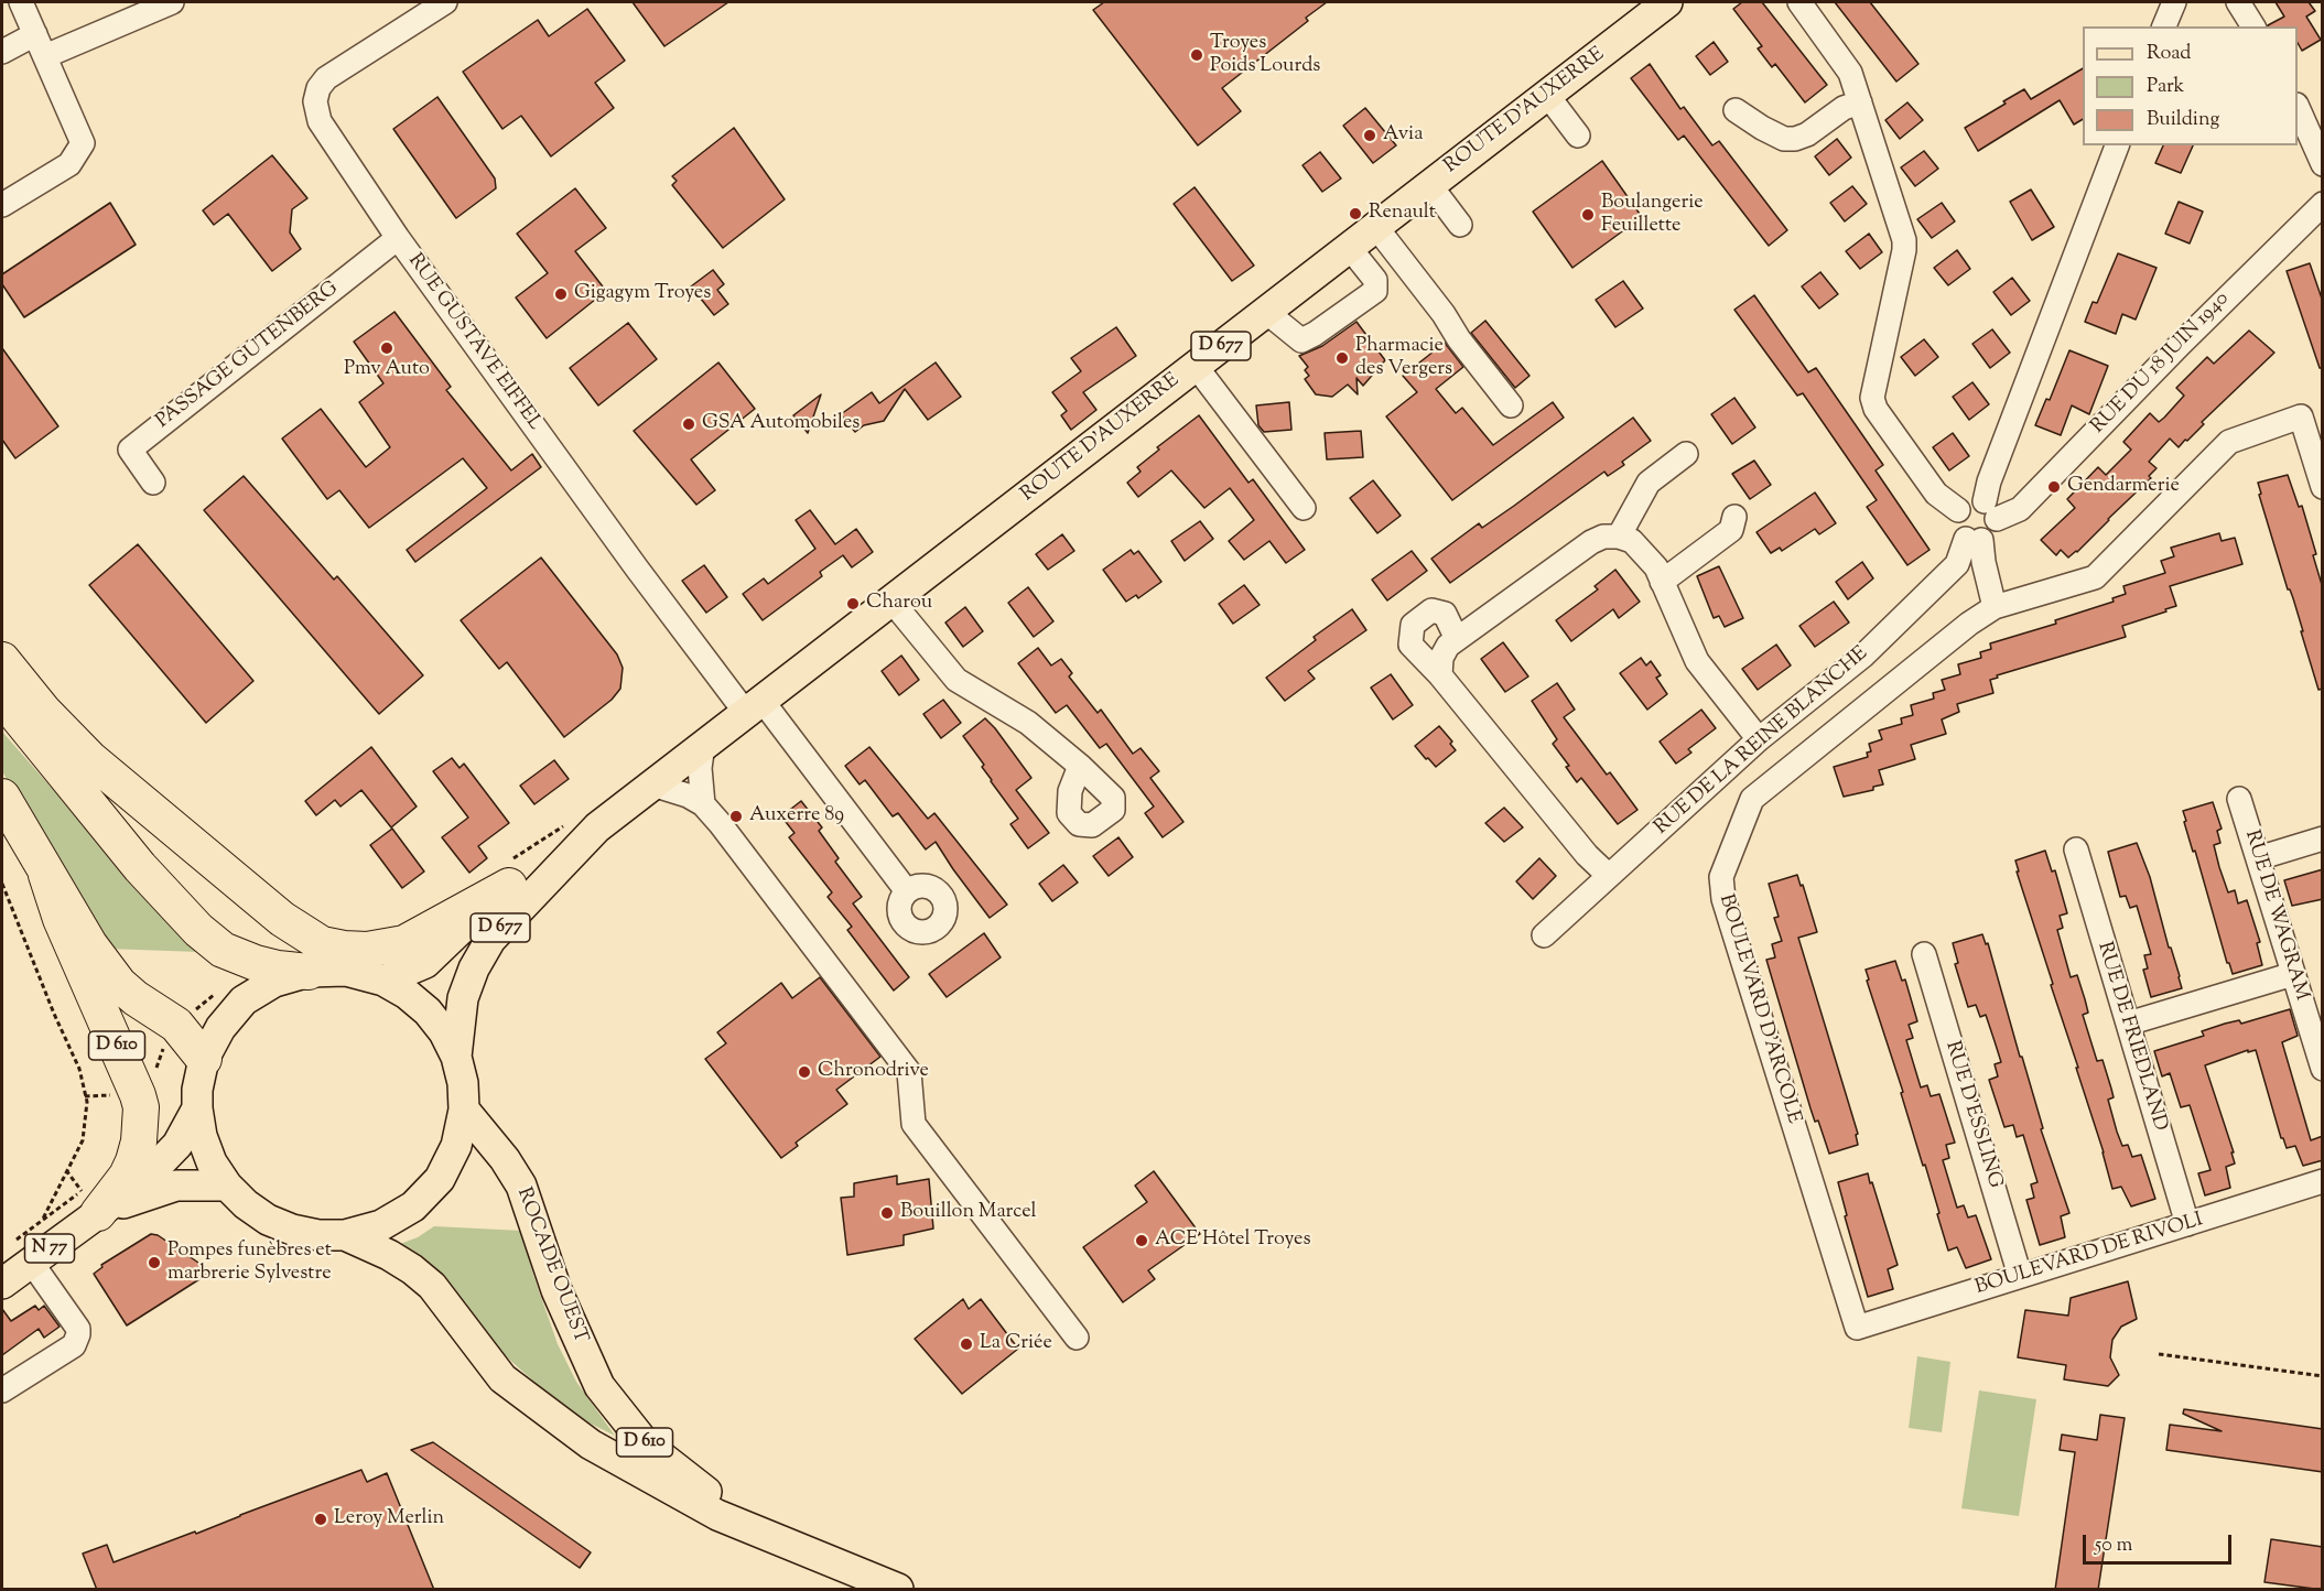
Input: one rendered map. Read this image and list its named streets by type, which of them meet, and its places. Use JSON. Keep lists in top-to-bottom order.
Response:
{
  "streets": {
    "highway": ["D 610"],
    "main road": [
      "ROUTE D'AUXERRE",
      "D 677",
      "N 77",
      "ROCADE OUEST"
    ],
    "street": [
      "RUE GUSTAVE EIFFEL",
      "PASSAGE GUTENBERG",
      "RUE DU 18 JUIN 1940",
      "RUE DE LA REINE BLANCHE",
      "RUE DE WAGRAM",
      "BOULEVARD D'ARCOLE",
      "RUE DE FRIEDLAND",
      "RUE D'ESSLING",
      "BOULEVARD DE RIVOLI"
    ]
  },
  "crossings": [
    ["ROUTE D'AUXERRE", "RUE GUSTAVE EIFFEL"],
    ["RUE GUSTAVE EIFFEL", "PASSAGE GUTENBERG"],
    ["RUE DU 18 JUIN 1940", "RUE DE LA REINE BLANCHE"],
    ["BOULEVARD D'ARCOLE", "BOULEVARD DE RIVOLI"],
    ["RUE DE FRIEDLAND", "BOULEVARD DE RIVOLI"],
    ["D 610", "N 77"],
    ["RUE D'ESSLING", "BOULEVARD DE RIVOLI"]
  ],
  "places": [
    "Troyes Poids Lourds",
    "Avia",
    "Renault",
    "Boulangerie Feuillette",
    "Gigagym Troyes",
    "Pmv Auto",
    "Pharmacie des Vergers",
    "GSA Automobiles",
    "Gendarmerie",
    "Charou",
    "Auxerre 89",
    "Chronodrive",
    "Bouillon Marcel",
    "ACE Hôtel Troyes",
    "Pompes funèbres et marbrerie Sylvestre",
    "La Criée",
    "Leroy Merlin"
  ],
  "legend": ["Road", "Park", "Building"],
  "scale_bar": "50 m"
}
